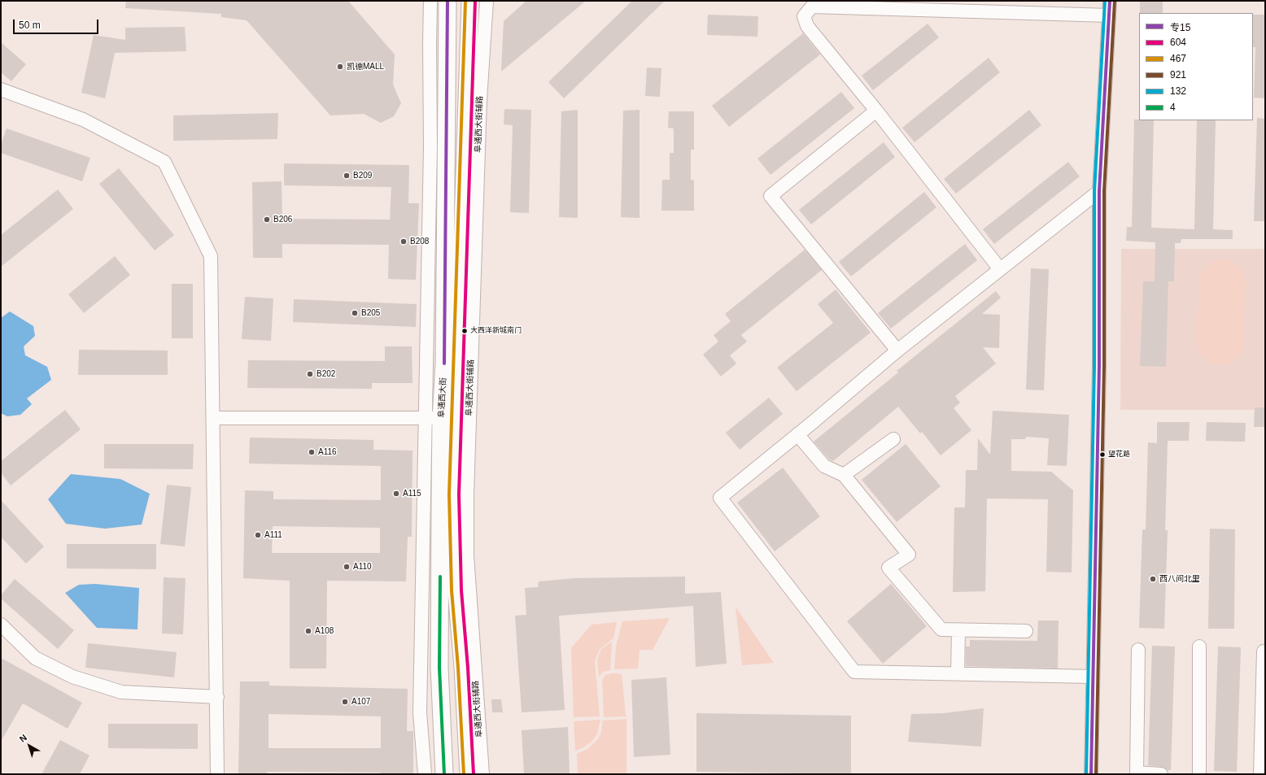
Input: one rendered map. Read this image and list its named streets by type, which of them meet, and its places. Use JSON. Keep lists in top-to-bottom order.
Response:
{
  "streets": {
    "main road": ["阜通西大街"],
    "street": ["阜通西大街辅路"]
  },
  "places": [
    "凯德MALL",
    "B209",
    "B206",
    "B208",
    "B205",
    "大西洋新城南门",
    "B202",
    "A116",
    "望花路",
    "A115",
    "A111",
    "A110",
    "西八间北里",
    "A108",
    "A107"
  ],
  "lines": [
    "transit line 专15",
    "transit line 604",
    "transit line 467",
    "transit line 921",
    "transit line 132",
    "transit line 4"
  ],
  "legend": [
    "专15",
    "604",
    "467",
    "921",
    "132",
    "4"
  ],
  "scale_bar": "50 m",
  "north": "top left"
}
